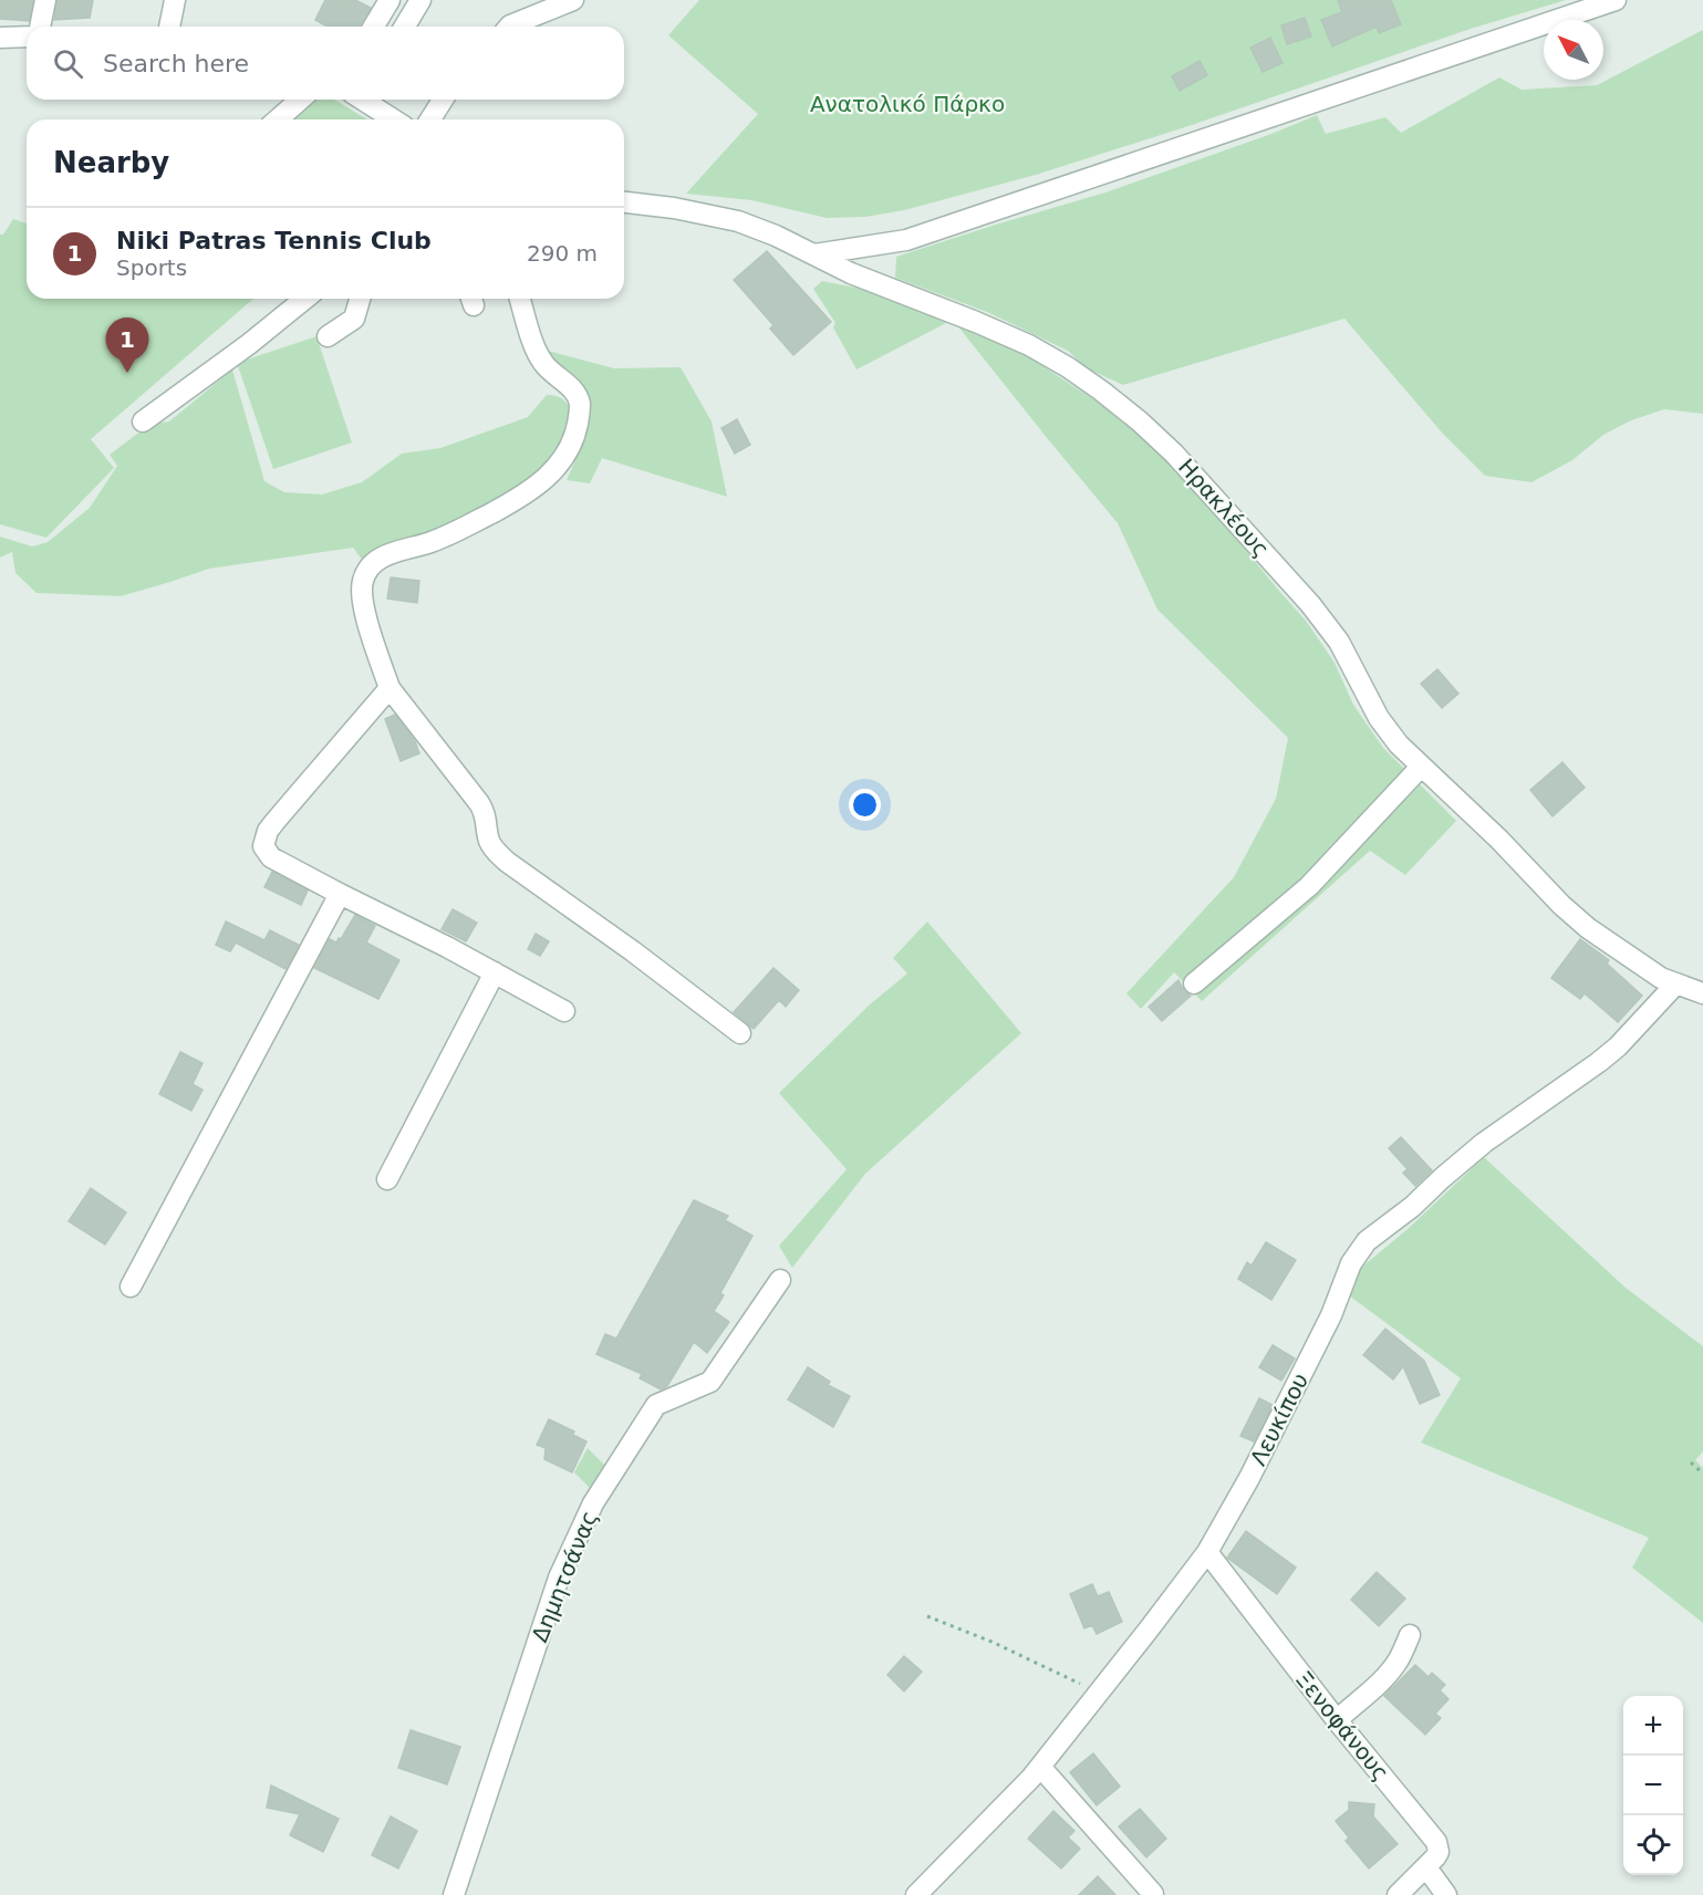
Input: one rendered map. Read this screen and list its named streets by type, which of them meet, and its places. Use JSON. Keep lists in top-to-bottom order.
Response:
{
  "streets": {
    "street": [
      "Ηρακλέους",
      "Λευκίπου",
      "Δημητσάνας",
      "Ξενοφάνους"
    ]
  },
  "crossings": [
    ["Ηρακλέους", "Λευκίπου"],
    ["Λευκίπου", "Ξενοφάνους"]
  ],
  "parks": ["Ανατολικό Πάρκο"],
  "north": "top left",
  "page": {
    "search": "Search here",
    "heading": "Nearby",
    "list": [
      {
        "mark": "1",
        "name": "Niki Patras Tennis Club",
        "note": "Sports",
        "value": "290 m"
      }
    ],
    "pins": "1",
    "map_buttons": ["+", "−"]
  }
}
